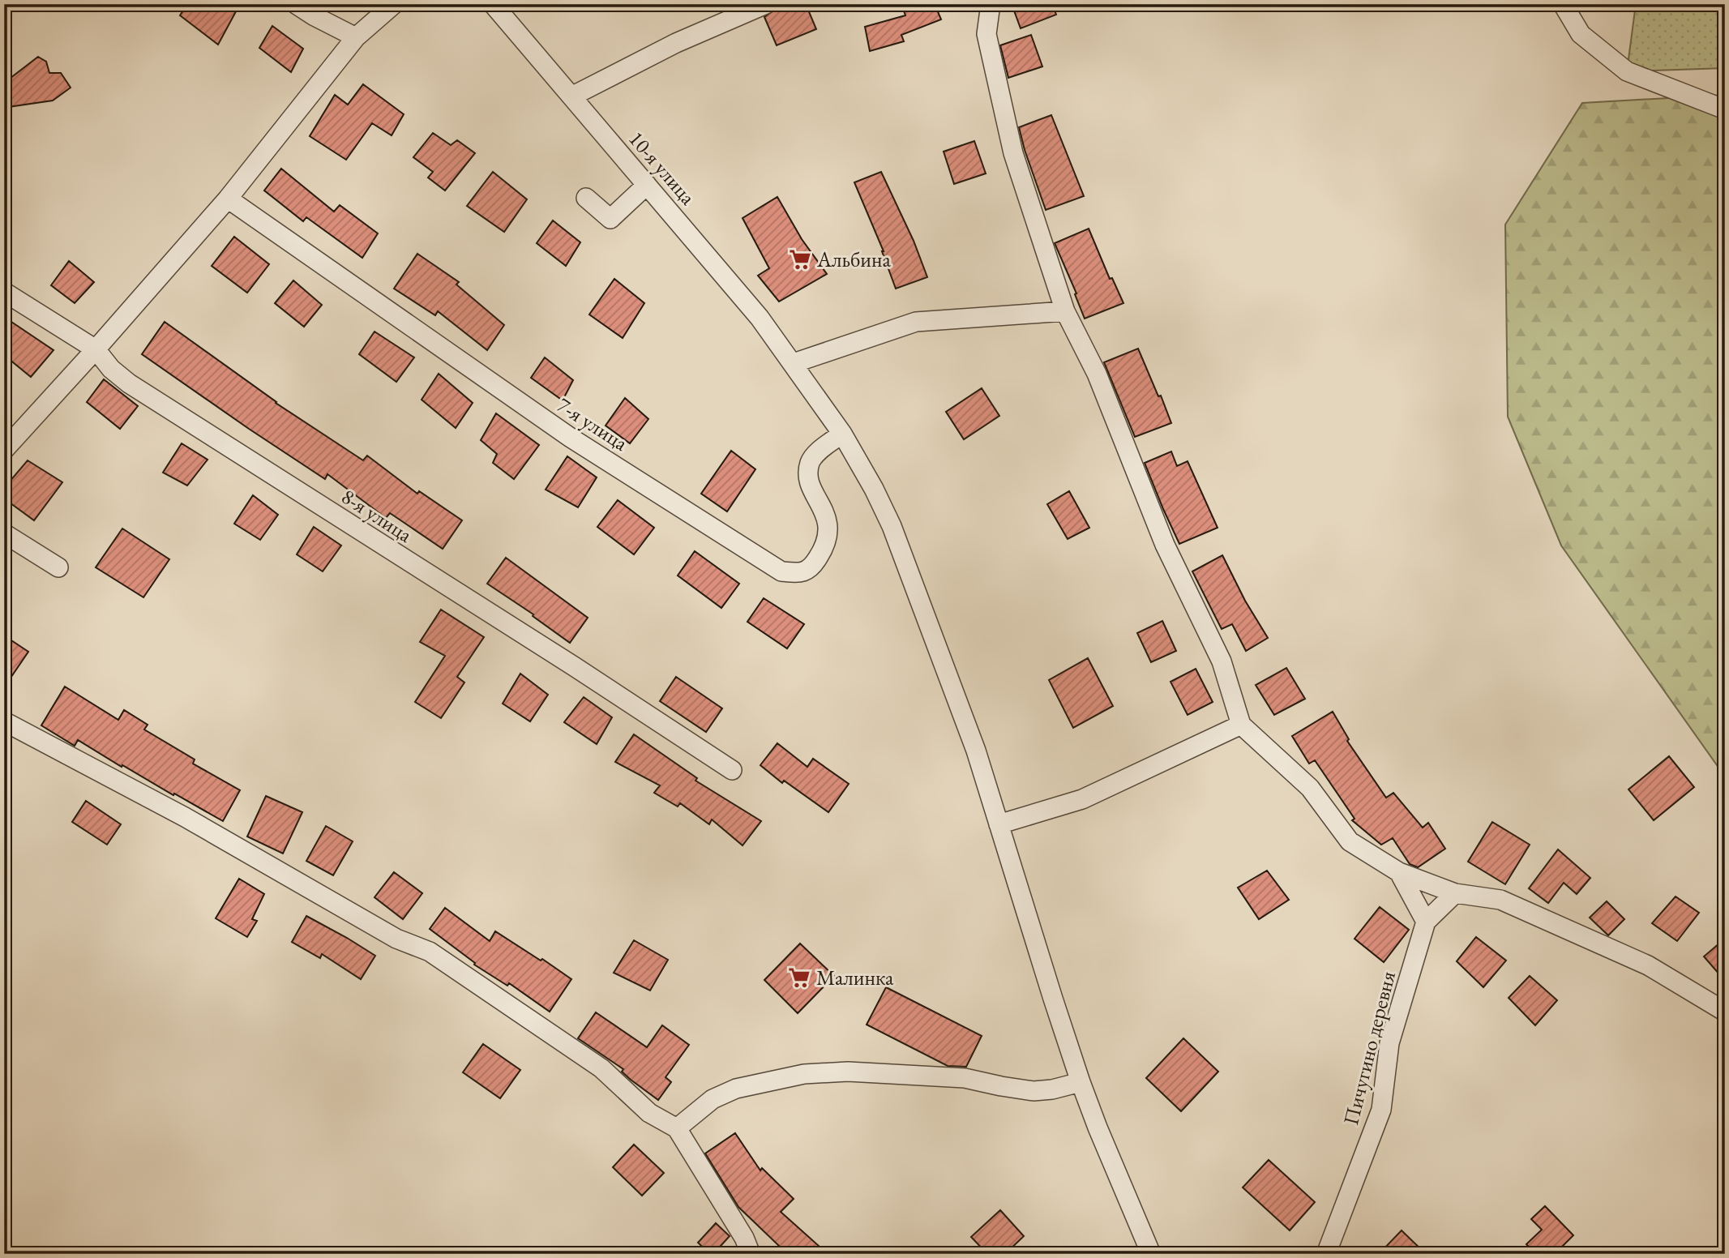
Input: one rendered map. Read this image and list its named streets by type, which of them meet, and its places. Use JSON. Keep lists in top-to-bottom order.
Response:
{
  "streets": {
    "street": [
      "10-я улица",
      "7-я улица",
      "8-я улица",
      "Пичугино деревня"
    ]
  },
  "crossings": [
    ["10-я улица", "7-я улица"]
  ],
  "places": {
    "supermarket": ["Альбина", "Малинка"]
  }
}
